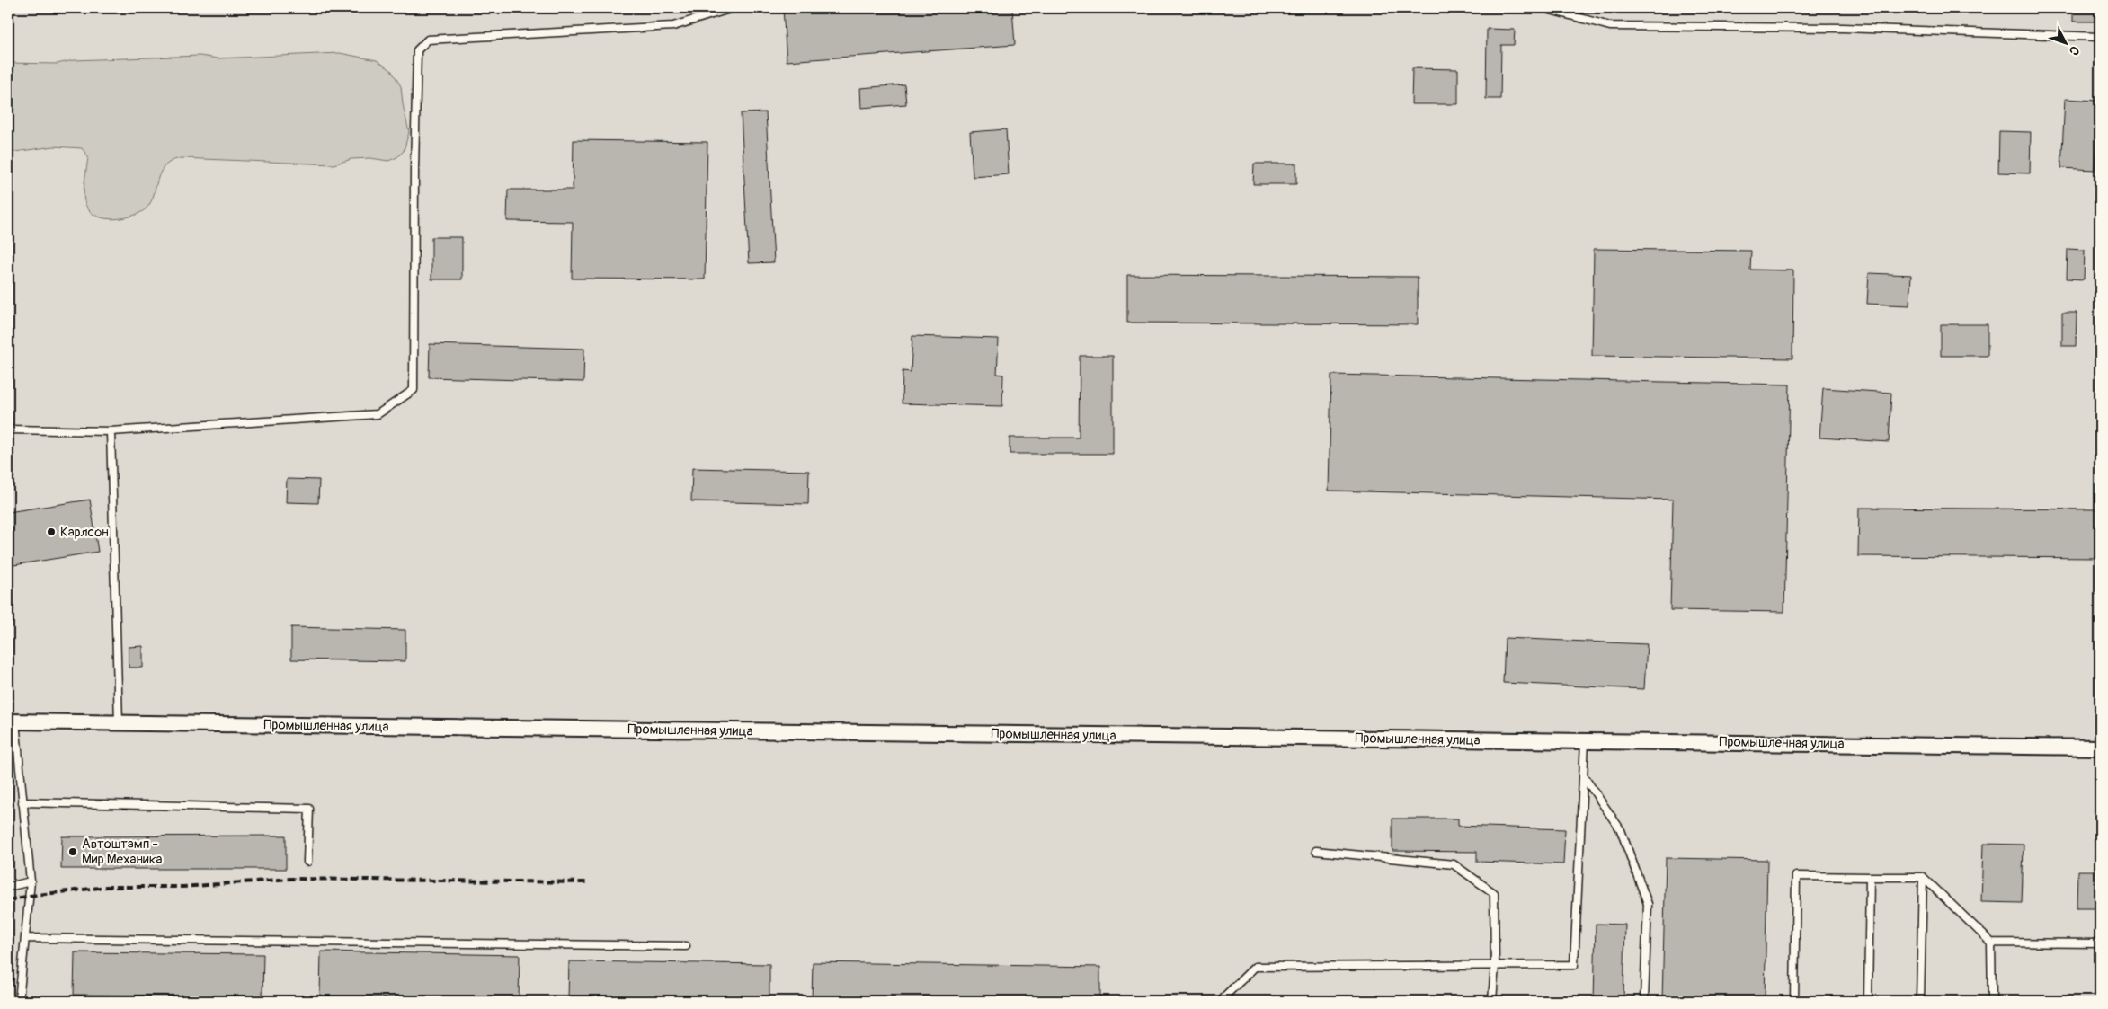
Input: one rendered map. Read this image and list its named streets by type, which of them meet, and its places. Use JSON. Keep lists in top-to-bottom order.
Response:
{
  "streets": {
    "street": ["Промышленная улица"]
  },
  "places": ["Карлсон", "Автоштамп - Мир Механика"],
  "north": "bottom right"
}
